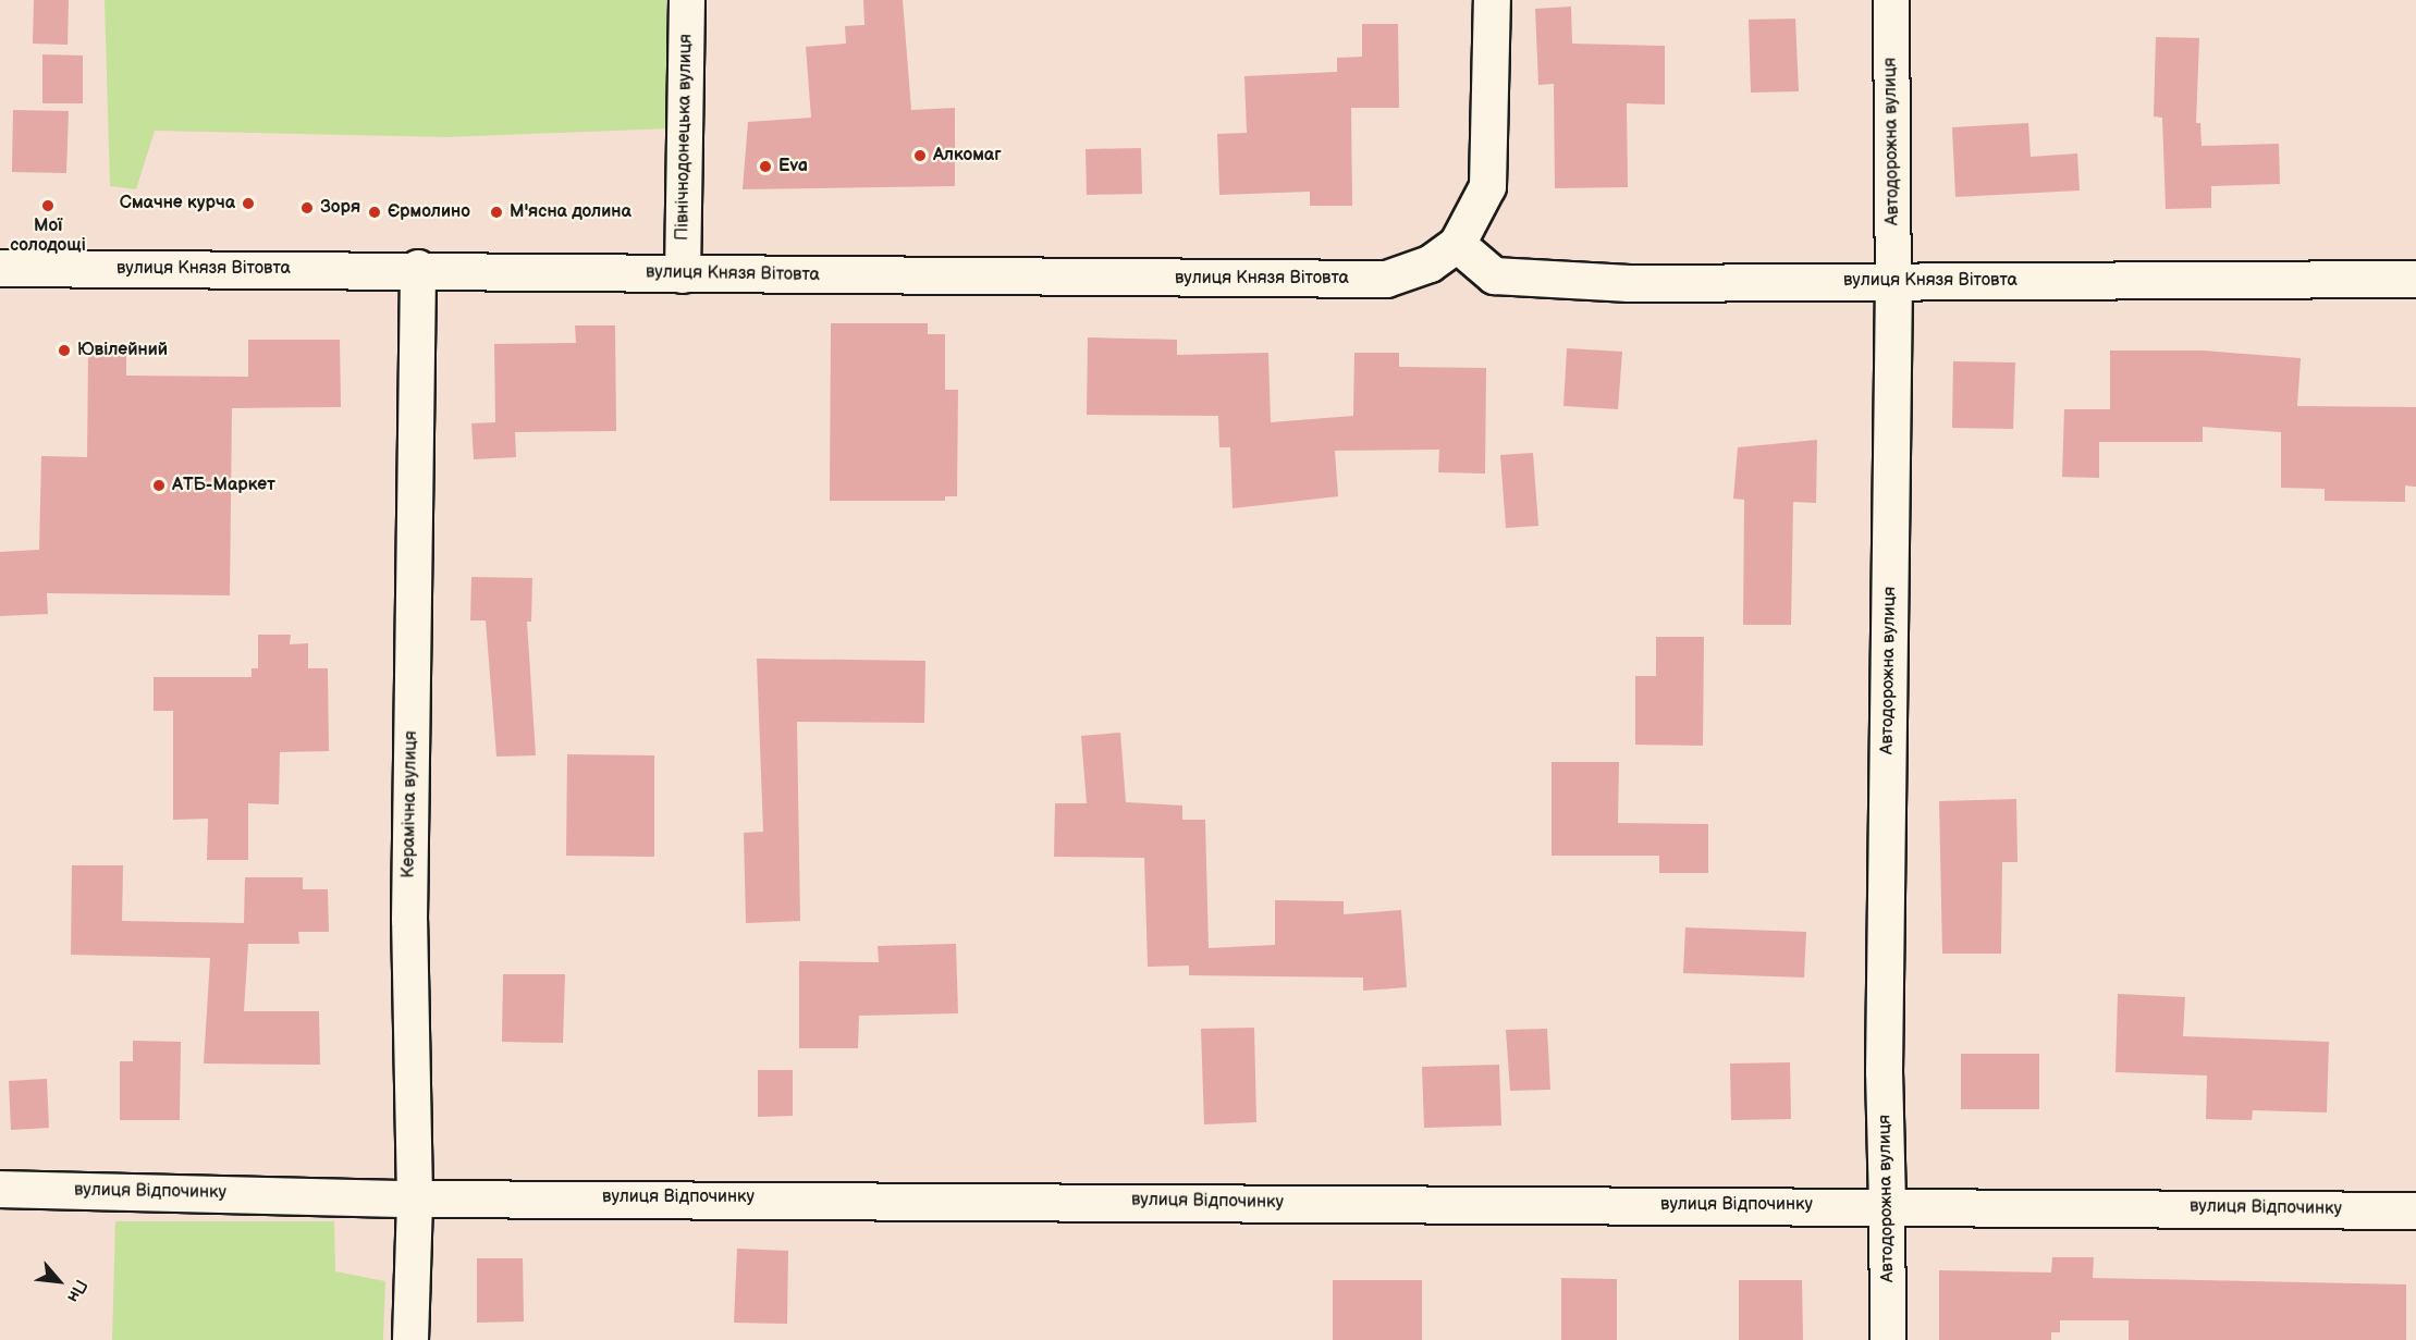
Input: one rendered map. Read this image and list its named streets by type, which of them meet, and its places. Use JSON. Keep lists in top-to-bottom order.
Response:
{
  "streets": {
    "street": [
      "Північнодонецька вулиця",
      "Автодорожна вулиця",
      "вулиця Князя Вітовта",
      "Керамічна вулиця",
      "вулиця Відпочинку"
    ]
  },
  "crossings": [
    ["Північнодонецька вулиця", "вулиця Князя Вітовта"],
    ["Автодорожна вулиця", "вулиця Князя Вітовта"],
    ["Автодорожна вулиця", "вулиця Відпочинку"],
    ["вулиця Князя Вітовта", "Керамічна вулиця"],
    ["Керамічна вулиця", "вулиця Відпочинку"]
  ],
  "places": [
    "Алкомаг",
    "Eva",
    "Смачне курча",
    "Мої солодощі",
    "Зоря",
    "Єрмолино",
    "М'ясна долина",
    "Ювілейний",
    "АТБ-Маркет"
  ],
  "north": "bottom right"
}
